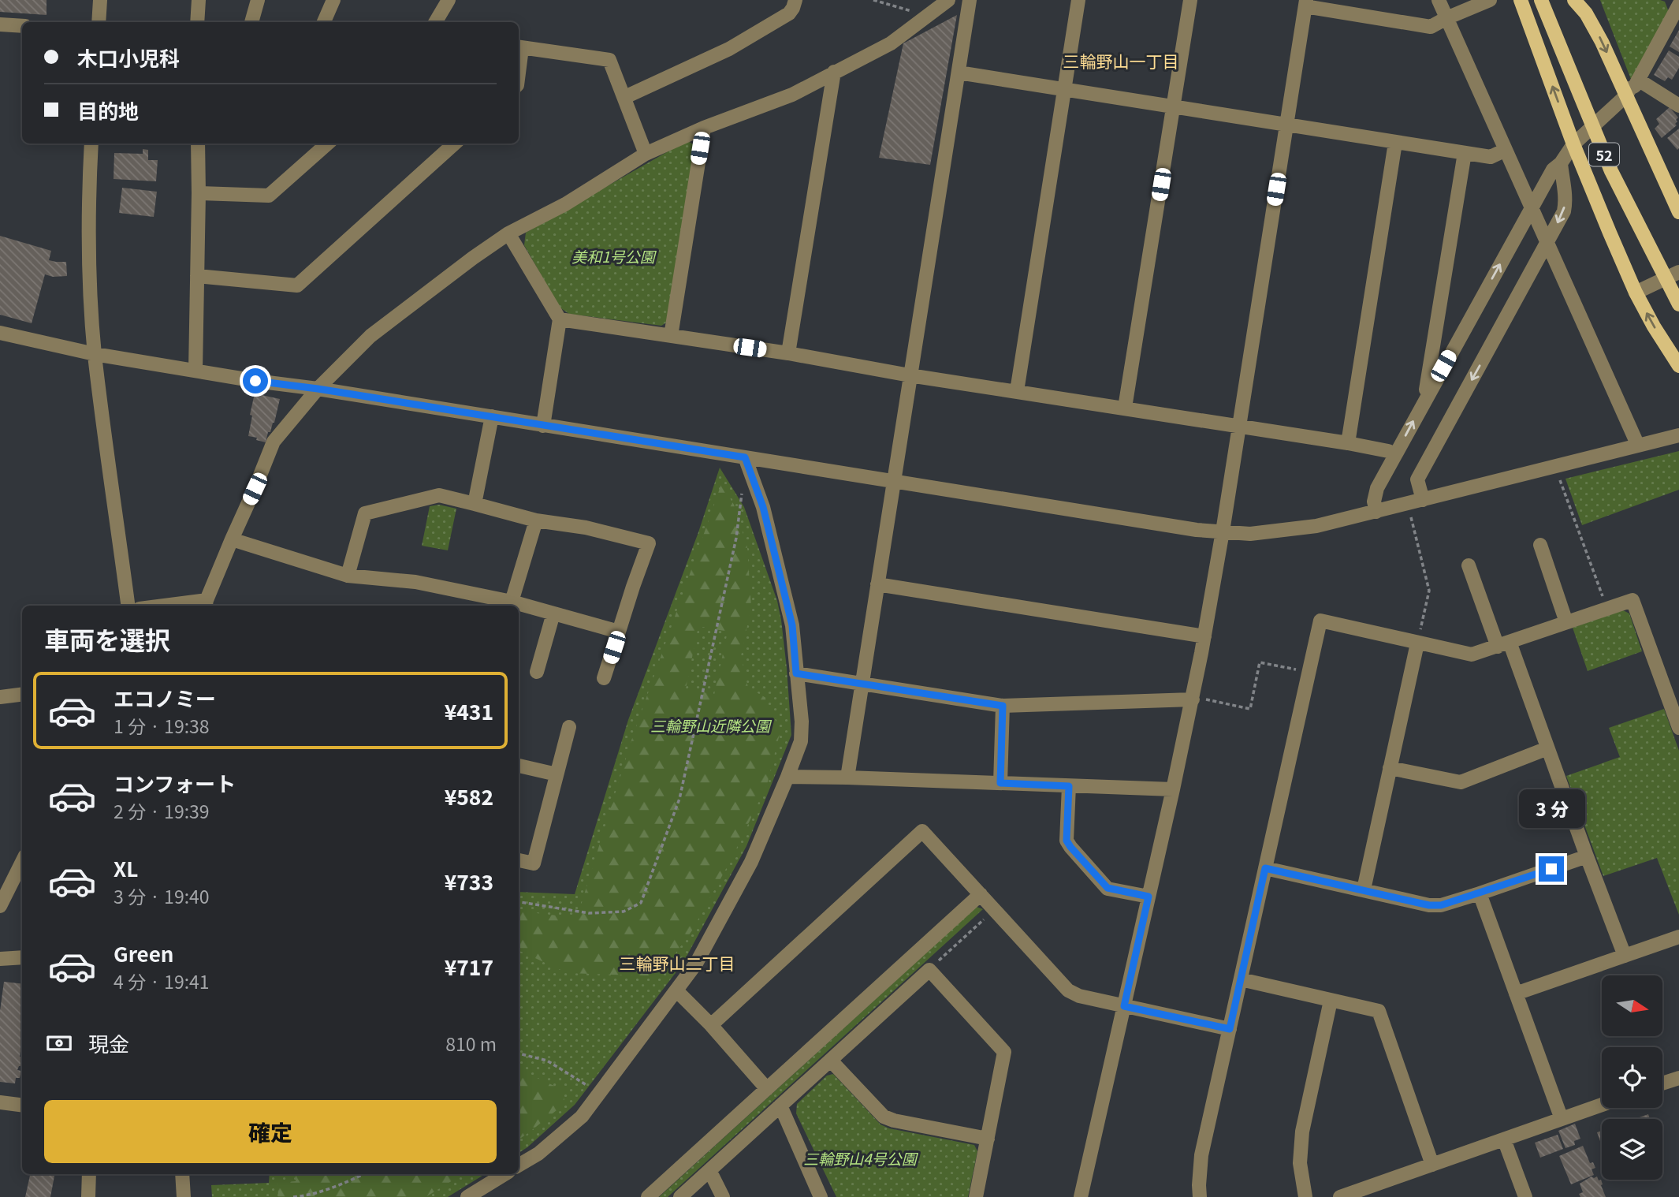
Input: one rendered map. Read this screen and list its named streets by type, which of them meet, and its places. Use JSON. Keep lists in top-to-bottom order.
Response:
{
  "streets": {
    "main road": ["52"]
  },
  "districts": ["三輪野山一丁目", "三輪野山二丁目"],
  "parks": ["美和1号公園", "三輪野山近隣公園", "三輪野山4号公園"],
  "north": "right",
  "page": {
    "banner": ["木口小児科", "目的地"],
    "heading": "車両を選択",
    "list": [
      {
        "name": "エコノミー",
        "note": "1 分 · 19:38",
        "value": "¥431"
      },
      {
        "name": "コンフォート",
        "note": "2 分 · 19:39",
        "value": "¥582"
      },
      {
        "name": "XL",
        "note": "3 分 · 19:40",
        "value": "¥733"
      },
      {
        "name": "Green",
        "note": "4 分 · 19:41",
        "value": "¥717"
      }
    ],
    "bubble": "3 分",
    "pay": ["現金", "810 m"],
    "buttons": "確定"
  }
}
